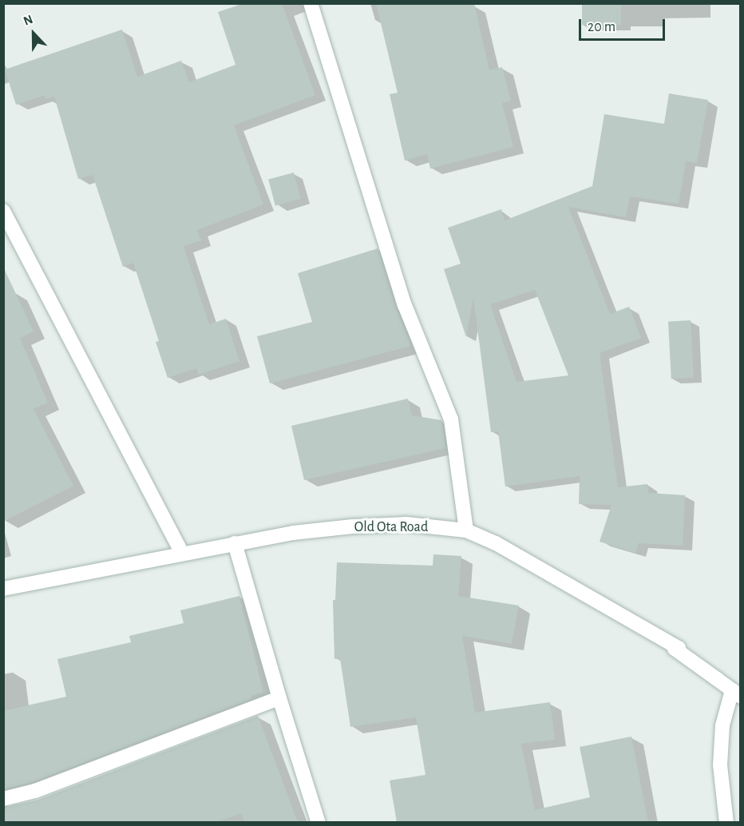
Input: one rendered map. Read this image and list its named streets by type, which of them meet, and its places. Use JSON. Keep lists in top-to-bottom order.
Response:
{
  "streets": {
    "street": ["Old Ota Road"]
  },
  "scale_bar": "20 m",
  "north": "top"
}
